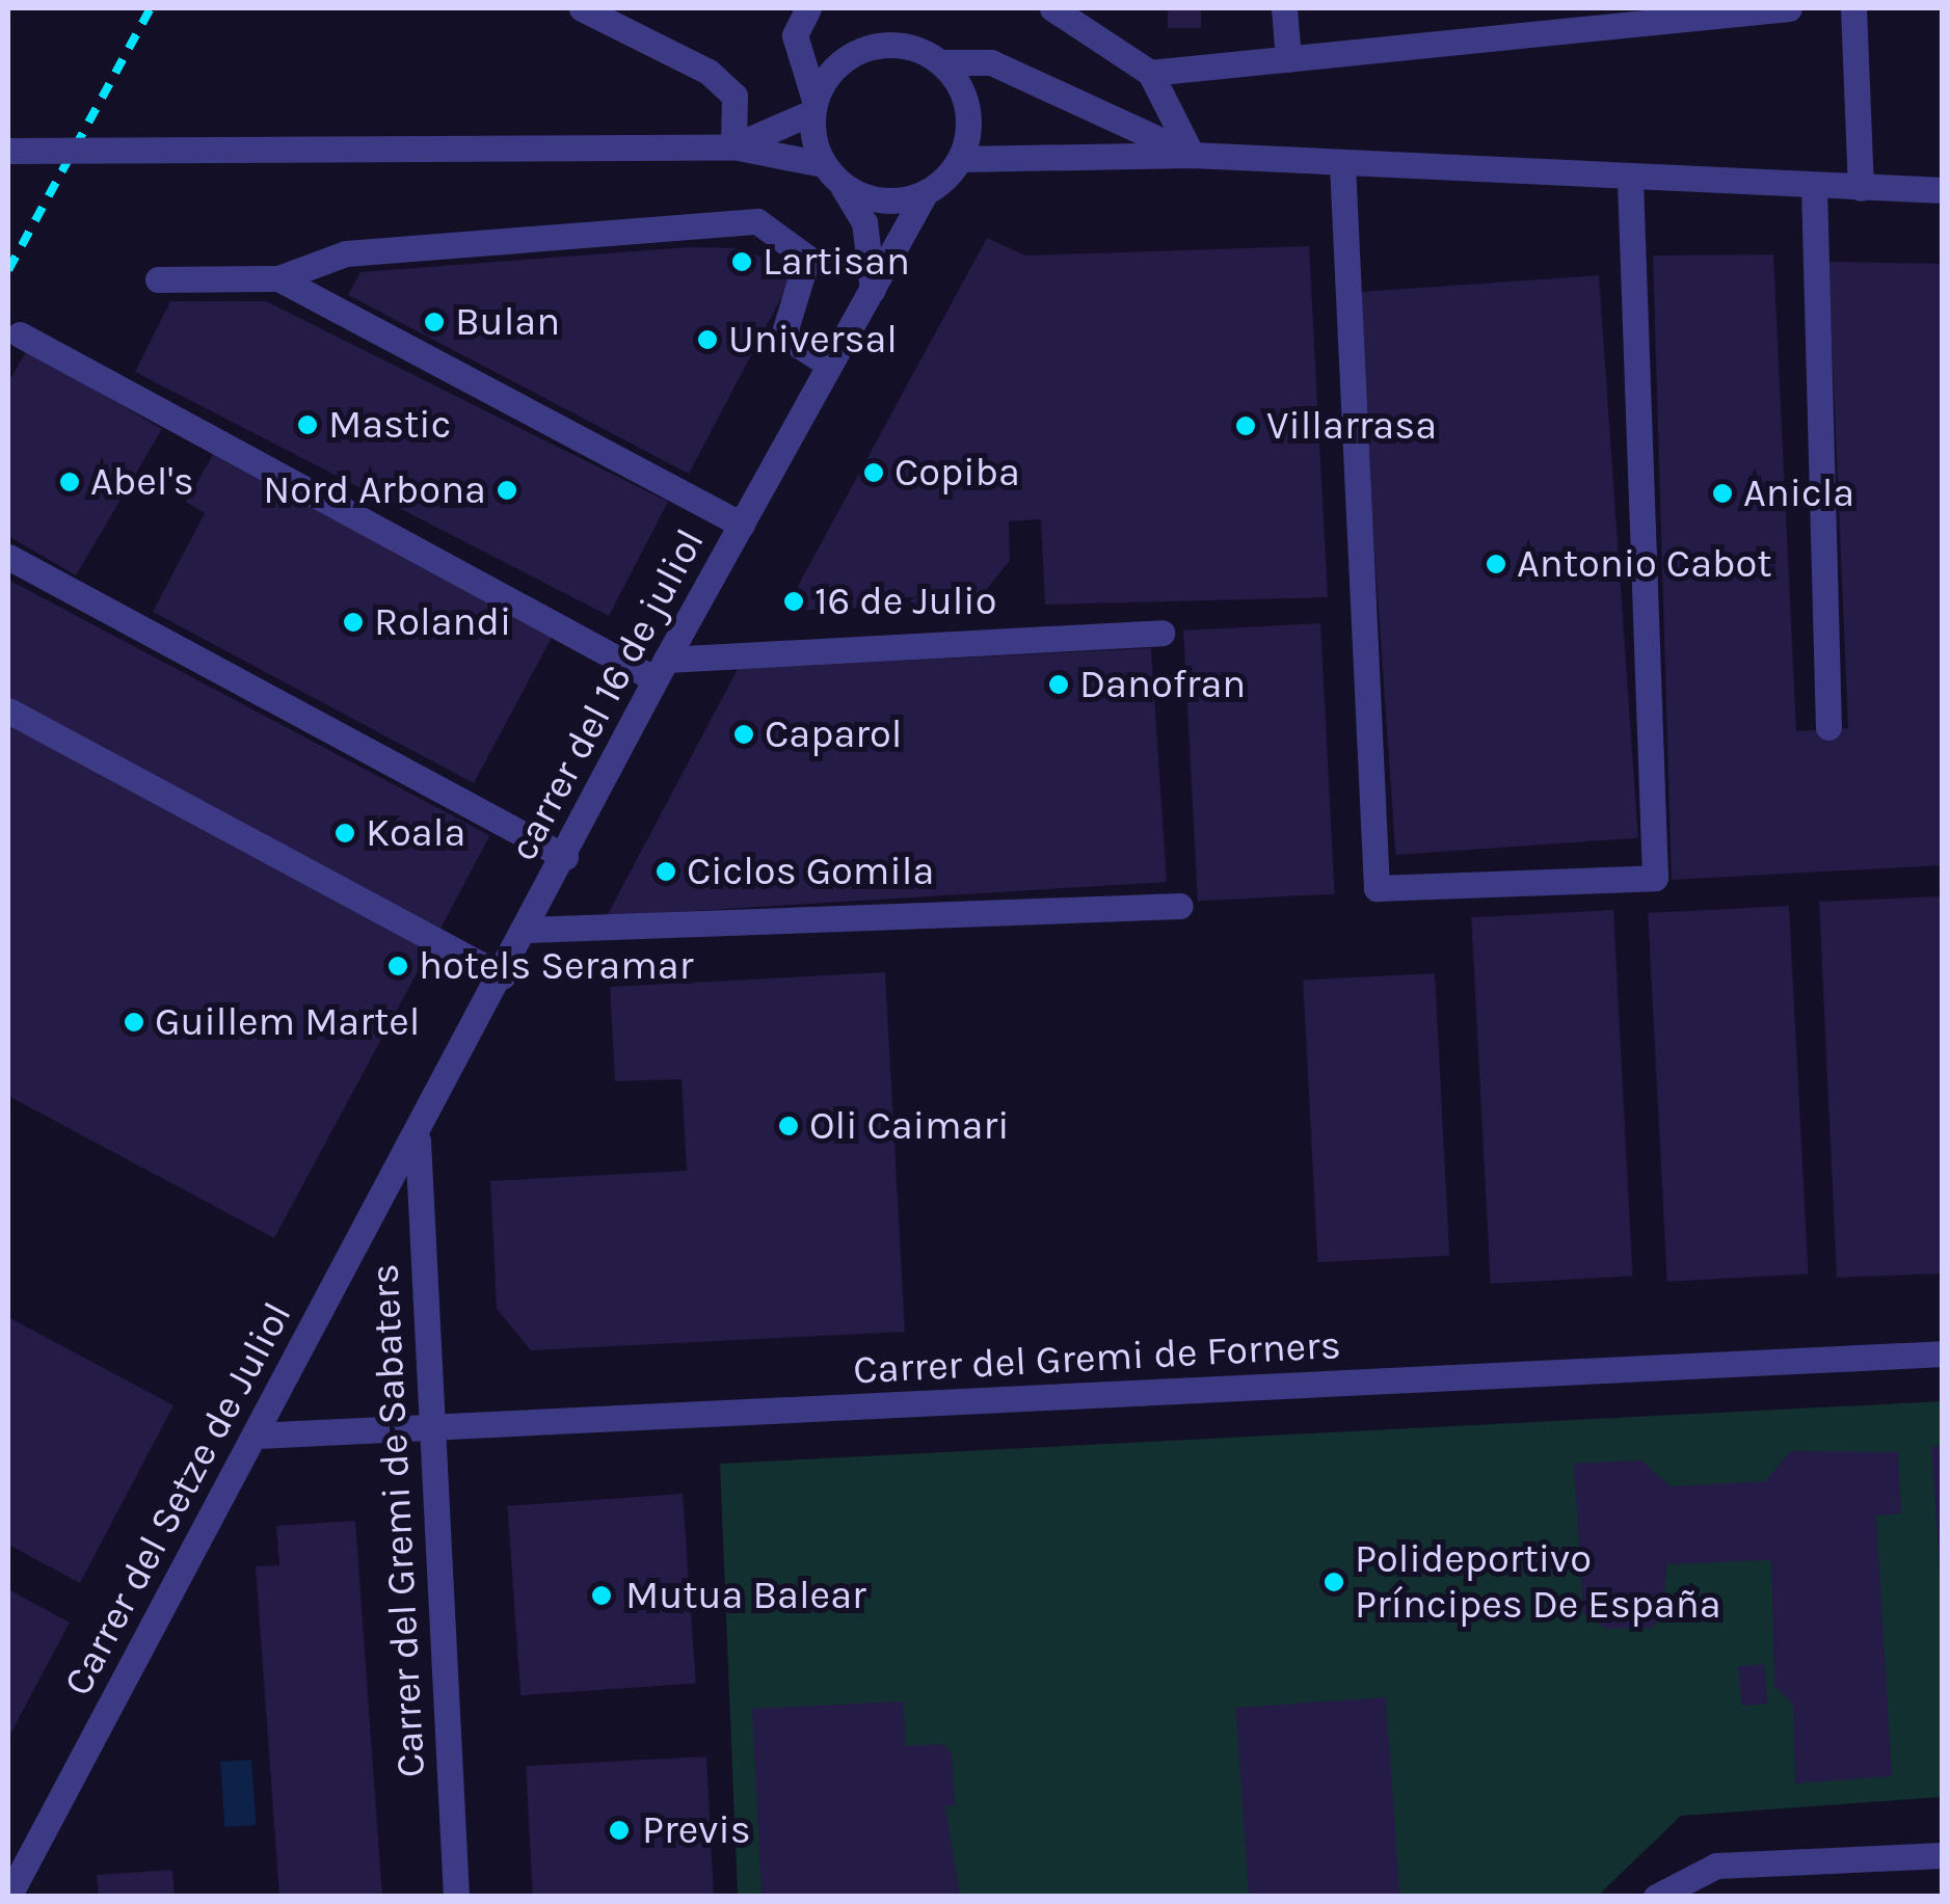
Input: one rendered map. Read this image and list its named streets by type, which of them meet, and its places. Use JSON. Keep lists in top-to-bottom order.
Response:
{
  "streets": {
    "street": [
      "carrer del 16 de juliol",
      "Carrer del Gremi de Forners",
      "Carrer del Setze de Juliol",
      "Carrer del Gremi de Sabaters"
    ]
  },
  "crossings": [
    ["carrer del 16 de juliol", "Carrer del Setze de Juliol"],
    ["carrer del 16 de juliol", "Carrer del Gremi de Sabaters"],
    ["Carrer del Gremi de Forners", "Carrer del Setze de Juliol"],
    ["Carrer del Gremi de Forners", "Carrer del Gremi de Sabaters"],
    ["Carrer del Setze de Juliol", "Carrer del Gremi de Sabaters"]
  ],
  "places": [
    "Lartisan",
    "Bulan",
    "Universal",
    "Mastic",
    "Villarrasa",
    "Copiba",
    "Abel's",
    "Nord Arbona",
    "Anicla",
    "Antonio Cabot",
    "16 de Julio",
    "Rolandi",
    "Danofran",
    "Caparol",
    "Koala",
    "Ciclos Gomila",
    "hotels Seramar",
    "Guillem Martel",
    "Oli Caimari",
    "Polideportivo Príncipes De España",
    "Mutua Balear",
    "Previs"
  ]
}
